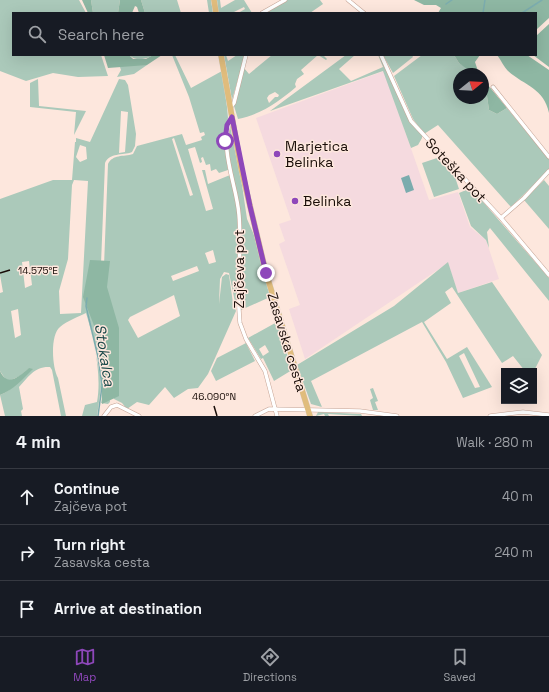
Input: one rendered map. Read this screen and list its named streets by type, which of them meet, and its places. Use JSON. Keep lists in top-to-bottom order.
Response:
{
  "streets": {
    "main road": ["Zasavska cesta"],
    "street": ["Soteška pot", "Zajčeva pot"]
  },
  "crossings": [
    ["Zajčeva pot", "Zasavska cesta"]
  ],
  "water": ["Stokalca"],
  "places": ["Marjetica Belinka", "Belinka"],
  "north": "right",
  "page": {
    "search": "Search here",
    "heading": ["4 min", "Walk · 280 m"],
    "list": [
      ["Continue", "Zajčeva pot", "40 m"],
      ["Turn right", "Zasavska cesta", "240 m"],
      "Arrive at destination"
    ],
    "nav": ["Map", "Directions", "Saved"]
  },
  "coordinates": ["14.575°E", "46.090°N"]
}
